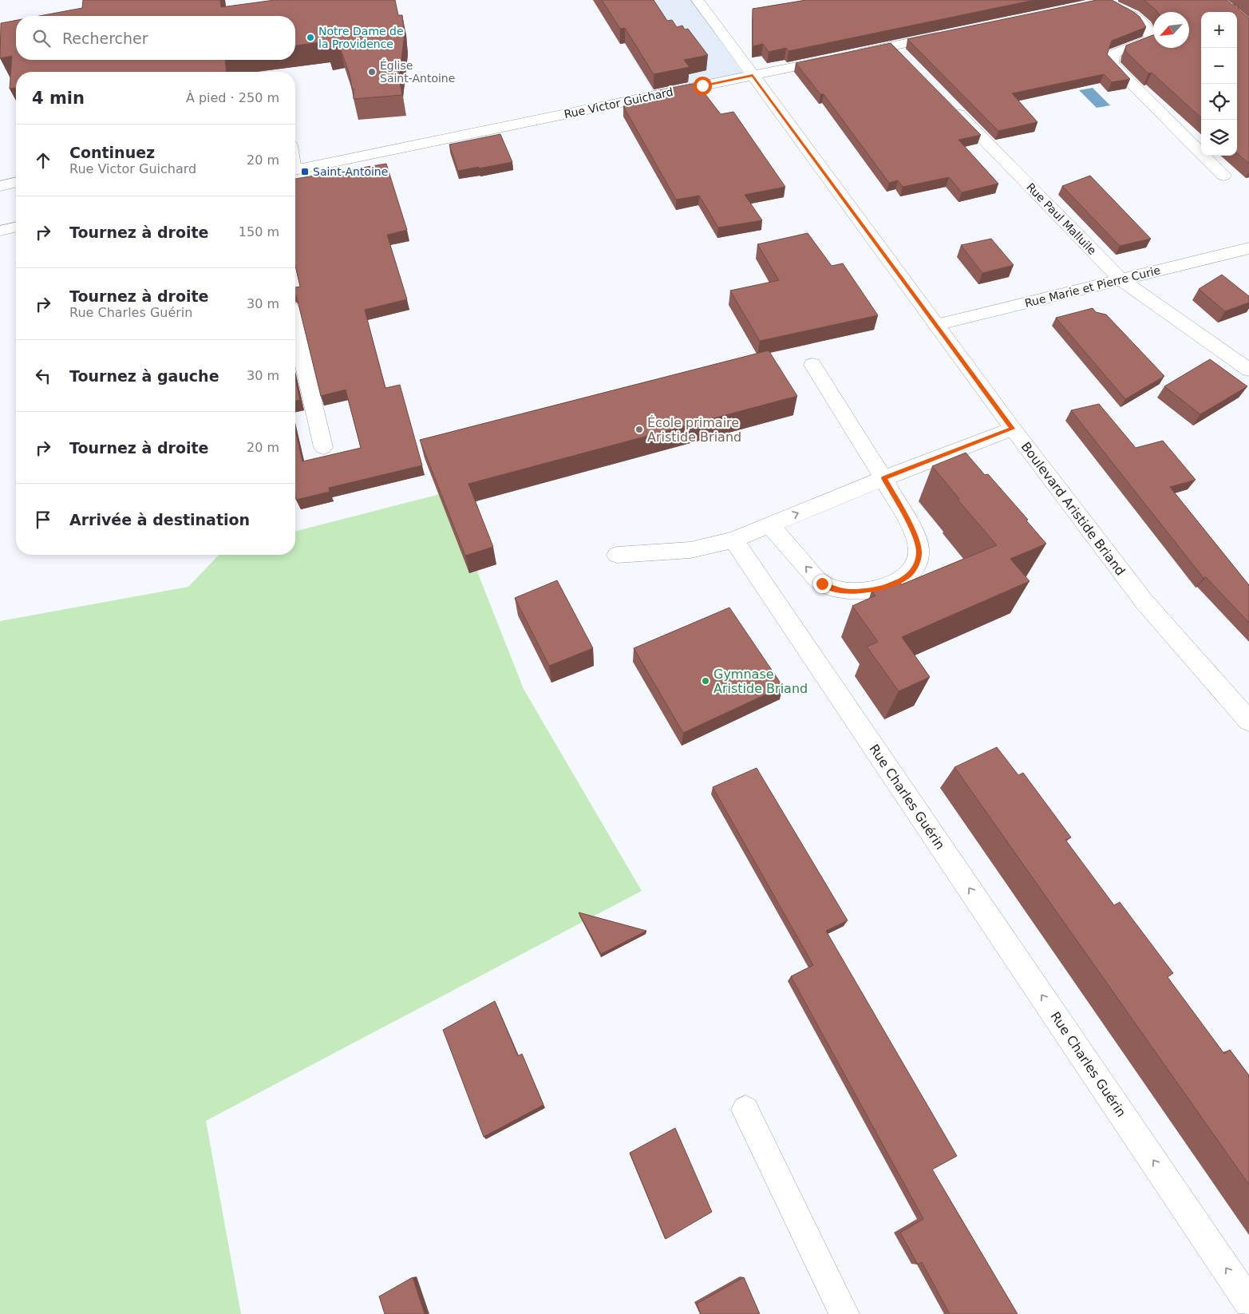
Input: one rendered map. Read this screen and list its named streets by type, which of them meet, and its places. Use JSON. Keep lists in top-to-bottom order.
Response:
{
  "streets": {
    "street": [
      "Rue Victor Guichard",
      "Rue Paul Malluile",
      "Rue Marie et Pierre Curie",
      "Boulevard Aristide Briand",
      "Rue Charles Guérin"
    ]
  },
  "crossings": [
    ["Rue Victor Guichard", "Boulevard Aristide Briand"],
    ["Rue Paul Malluile", "Rue Marie et Pierre Curie"],
    ["Rue Marie et Pierre Curie", "Boulevard Aristide Briand"]
  ],
  "one_way": ["Rue Charles Guérin"],
  "places": {
    "other": [
      "Notre Dame de la Providence",
      "Église Saint-Antoine",
      "École primaire Aristide Briand",
      "Gymnase Aristide Briand"
    ],
    "transit": ["Saint-Antoine"]
  },
  "north": "bottom left",
  "page": {
    "map_buttons": ["+", "−"],
    "search": "Rechercher",
    "heading": ["4 min", "À pied · 250 m"],
    "list": [
      ["Continuez", "Rue Victor Guichard", "20 m"],
      ["Tournez à droite", "150 m"],
      ["Tournez à droite", "Rue Charles Guérin", "30 m"],
      ["Tournez à gauche", "30 m"],
      ["Tournez à droite", "20 m"],
      "Arrivée à destination"
    ]
  }
}
